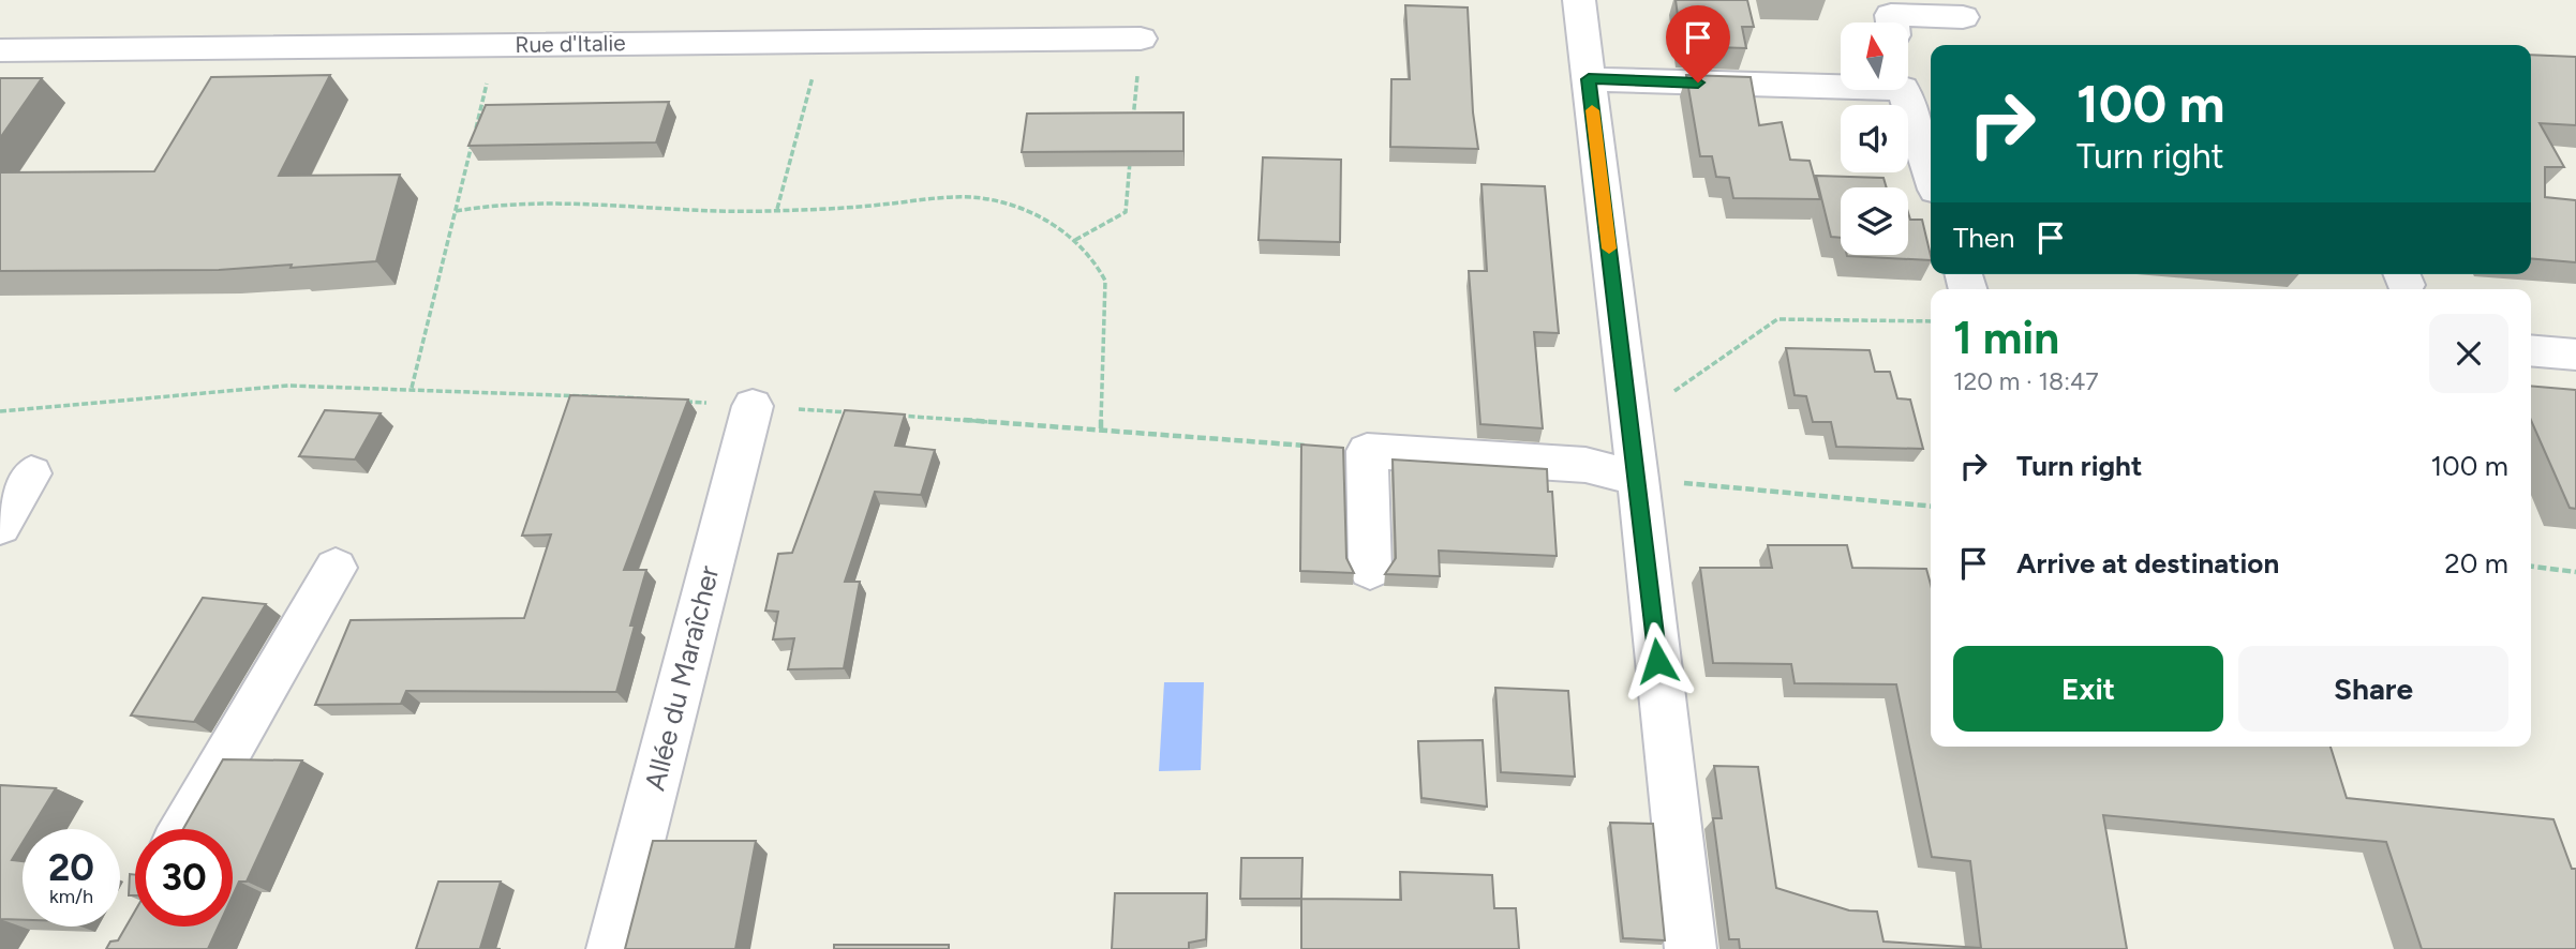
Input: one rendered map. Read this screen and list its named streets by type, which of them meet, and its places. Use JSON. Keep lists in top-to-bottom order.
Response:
{
  "streets": {
    "street": ["Rue d'Italie", "Allée du Maraîcher"]
  },
  "north": "top",
  "page": {
    "turn": ["100 m", "Turn right"],
    "then": "Then",
    "heading": ["1 min", "120 m · 18:47"],
    "list": [
      {
        "name": "Turn right",
        "value": "100 m"
      },
      {
        "name": "Arrive at destination",
        "value": "20 m"
      }
    ],
    "buttons": ["Exit", "Share"],
    "speed": "20 km/h",
    "limit": "30"
  }
}
